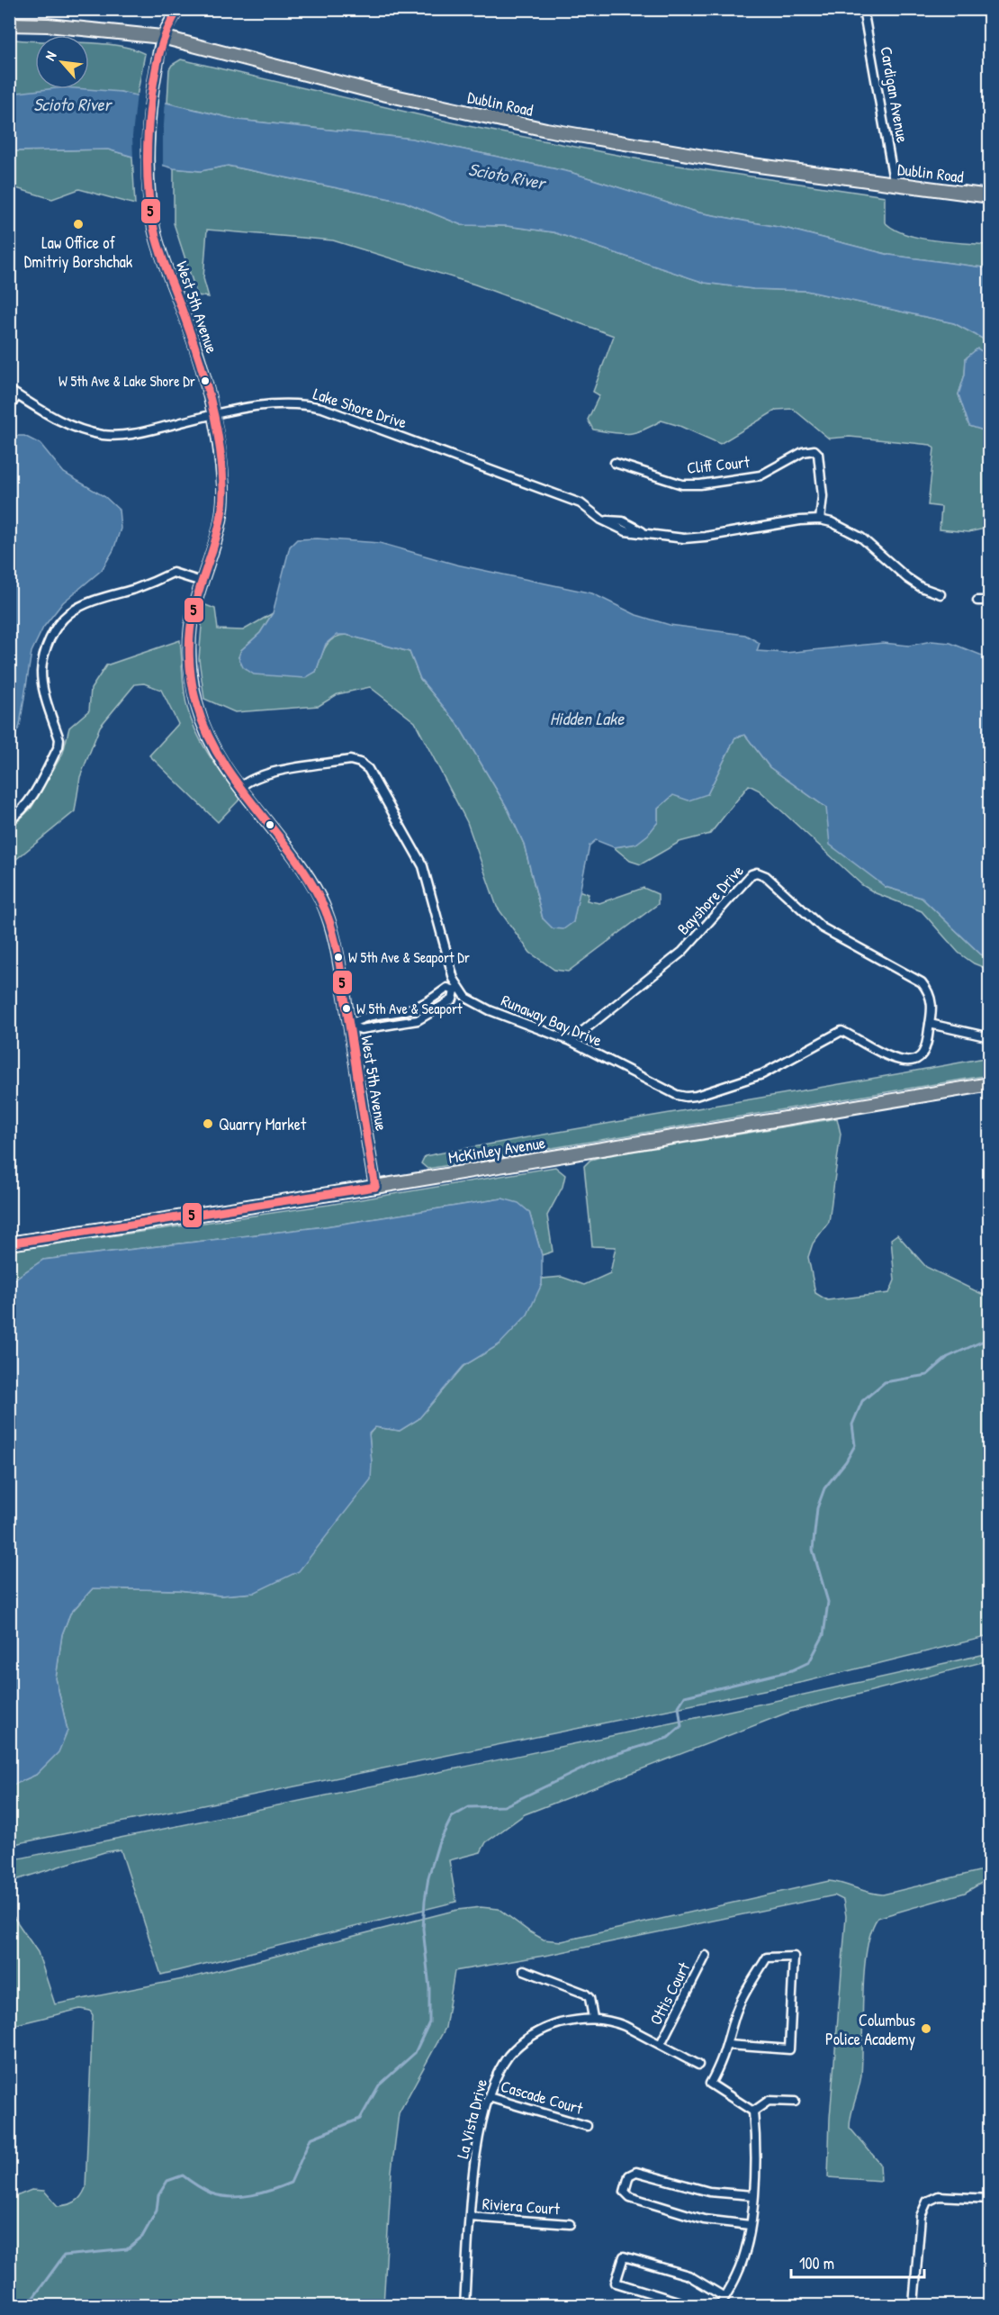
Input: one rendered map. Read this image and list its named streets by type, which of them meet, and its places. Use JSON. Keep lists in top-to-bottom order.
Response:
{
  "streets": {
    "main road": ["Dublin Road", "West 5th Avenue", "McKinley Avenue"],
    "street": [
      "Cardigan Avenue",
      "Lake Shore Drive",
      "Cliff Court",
      "Bayshore Drive",
      "Runaway Bay Drive",
      "Ottis Court",
      "Cascade Court",
      "La Vista Drive",
      "Riviera Court"
    ]
  },
  "crossings": [
    ["Cardigan Avenue", "Dublin Road"],
    ["Dublin Road", "West 5th Avenue"],
    ["West 5th Avenue", "Lake Shore Drive"],
    ["West 5th Avenue", "Runaway Bay Drive"],
    ["West 5th Avenue", "McKinley Avenue"],
    ["Lake Shore Drive", "Cliff Court"],
    ["Bayshore Drive", "Runaway Bay Drive"],
    ["Ottis Court", "La Vista Drive"],
    ["Cascade Court", "La Vista Drive"],
    ["La Vista Drive", "Riviera Court"]
  ],
  "water": ["Scioto River", "Hidden Lake"],
  "places": [
    "Law Office of Dmitriy Borshchak",
    "W 5th Ave & Lake Shore Dr",
    "W 5th Ave & Seaport Dr",
    "W 5th Ave & Seaport",
    "Quarry Market",
    "Columbus Police Academy"
  ],
  "lines": ["transit line 5"],
  "scale_bar": "100 m",
  "north": "top left"
}
